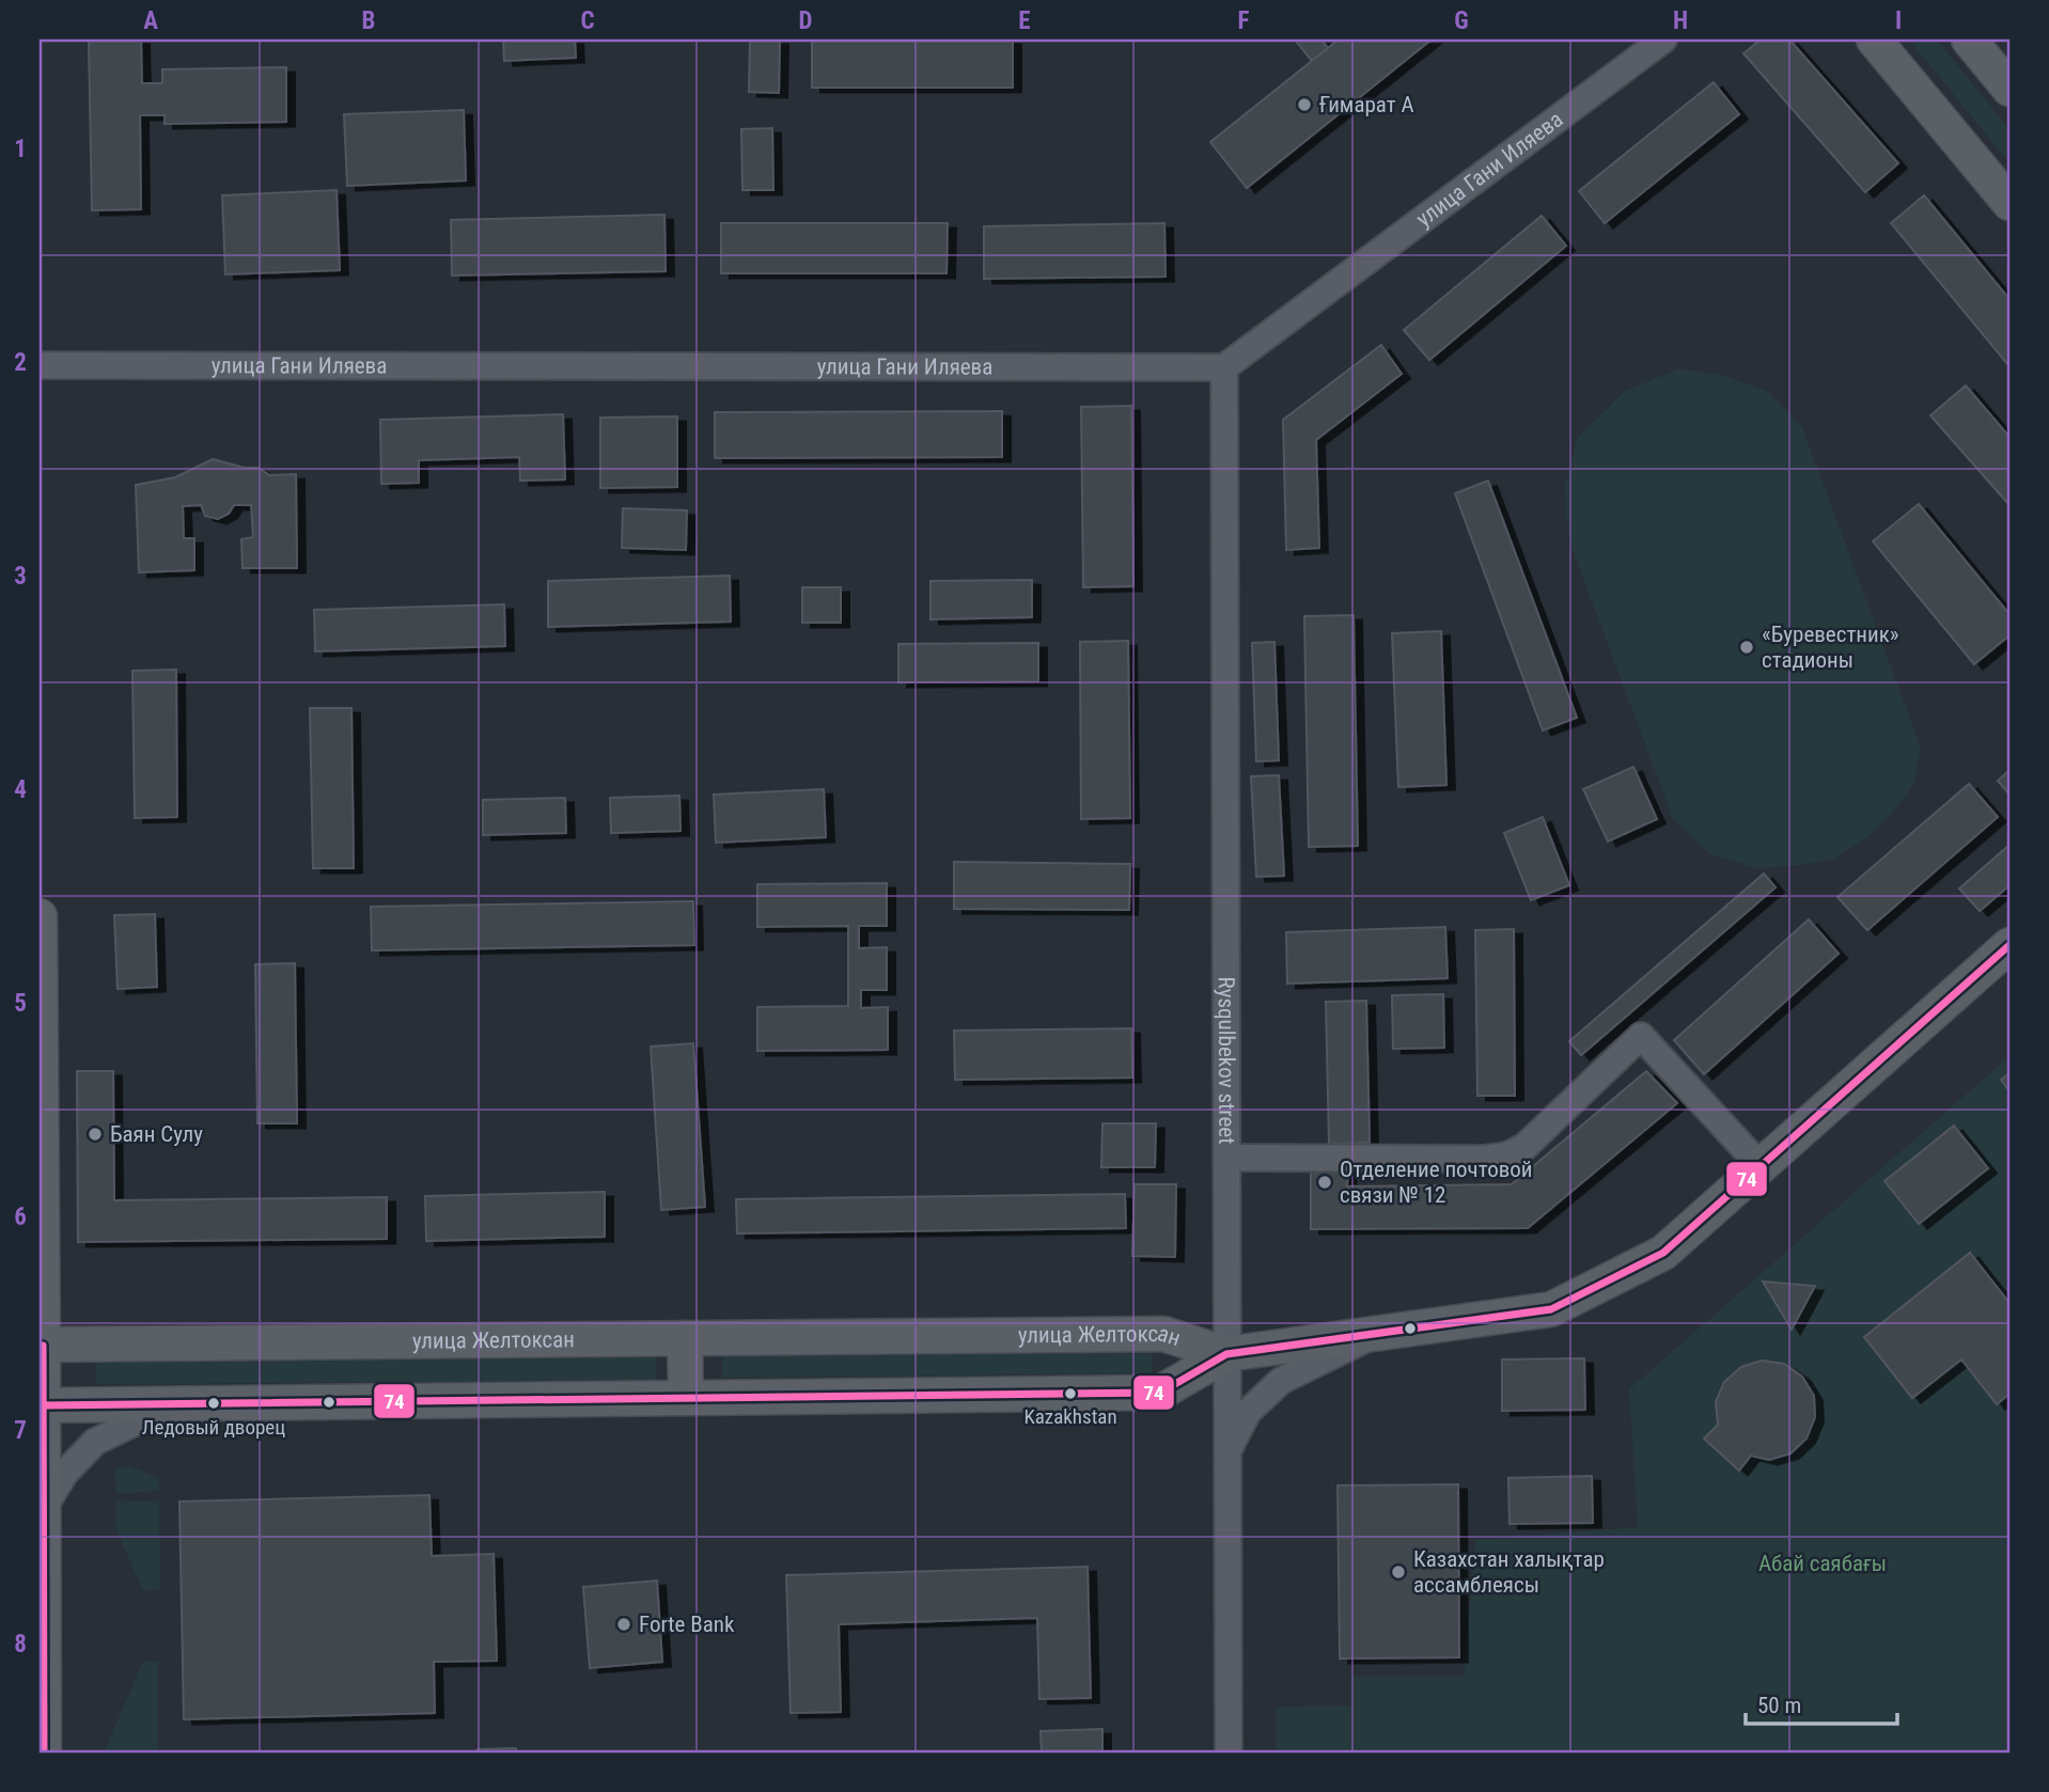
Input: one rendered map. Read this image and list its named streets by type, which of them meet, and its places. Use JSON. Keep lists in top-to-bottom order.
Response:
{
  "streets": {
    "main road": ["улица Желтоксан"],
    "street": ["улица Гани Иляева", "Rysqulbekov street"]
  },
  "crossings": [
    ["улица Гани Иляева", "Rysqulbekov street"],
    ["Rysqulbekov street", "улица Желтоксан"]
  ],
  "parks": ["Абай саябағы"],
  "places": [
    "Ғимарат А",
    "«Буревестник» стадионы",
    "Баян Сулу",
    "Отделение почтовой связи № 12",
    "Kazakhstan",
    "Ледовый дворец",
    "Казахстан халықтар ассамблеясы",
    "Forte Bank"
  ],
  "lines": ["transit line 74"],
  "scale_bar": "50 m",
  "grid": {
    "columns": [
      "A",
      "B",
      "C",
      "D",
      "E",
      "F",
      "G",
      "H",
      "I"
    ],
    "rows": [
      "1",
      "2",
      "3",
      "4",
      "5",
      "6",
      "7",
      "8"
    ]
  }
}
